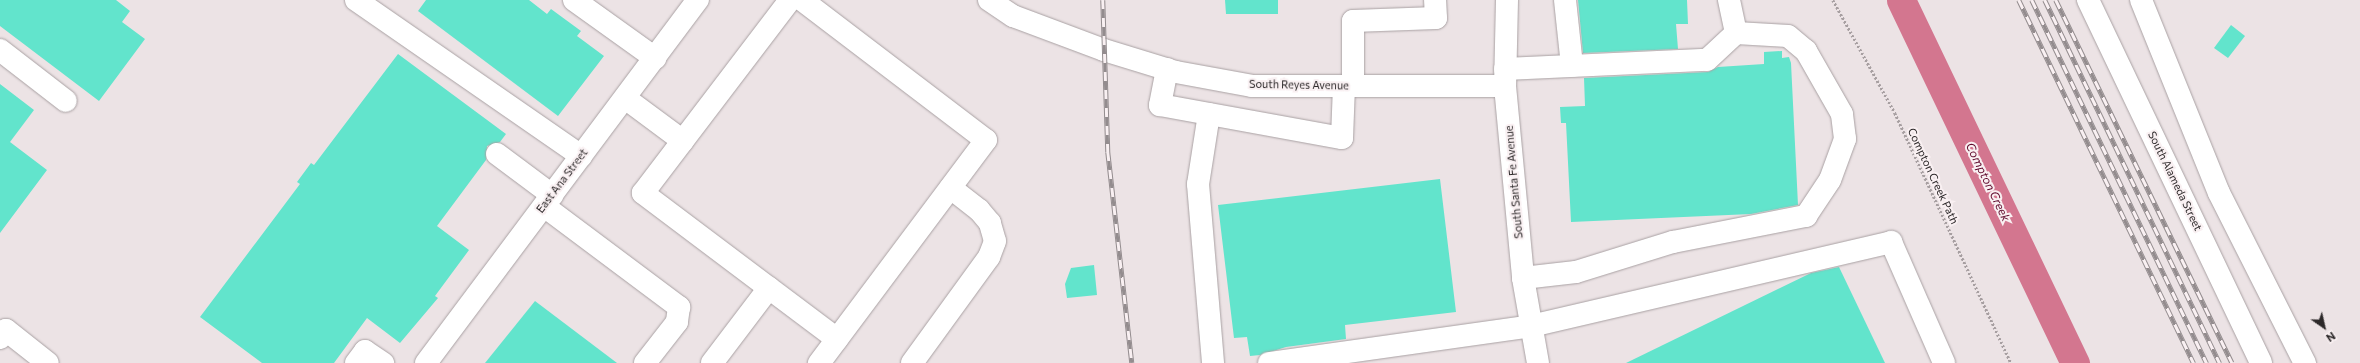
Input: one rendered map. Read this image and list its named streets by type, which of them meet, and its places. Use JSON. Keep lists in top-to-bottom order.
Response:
{
  "streets": {
    "main road": [
      "South Reyes Avenue",
      "East Ana Street",
      "South Alameda Street",
      "South Santa Fe Avenue"
    ],
    "path": ["Compton Creek Path"]
  },
  "crossings": [
    ["South Reyes Avenue", "South Santa Fe Avenue"]
  ],
  "water": ["Compton Creek"],
  "north": "bottom right"
}
